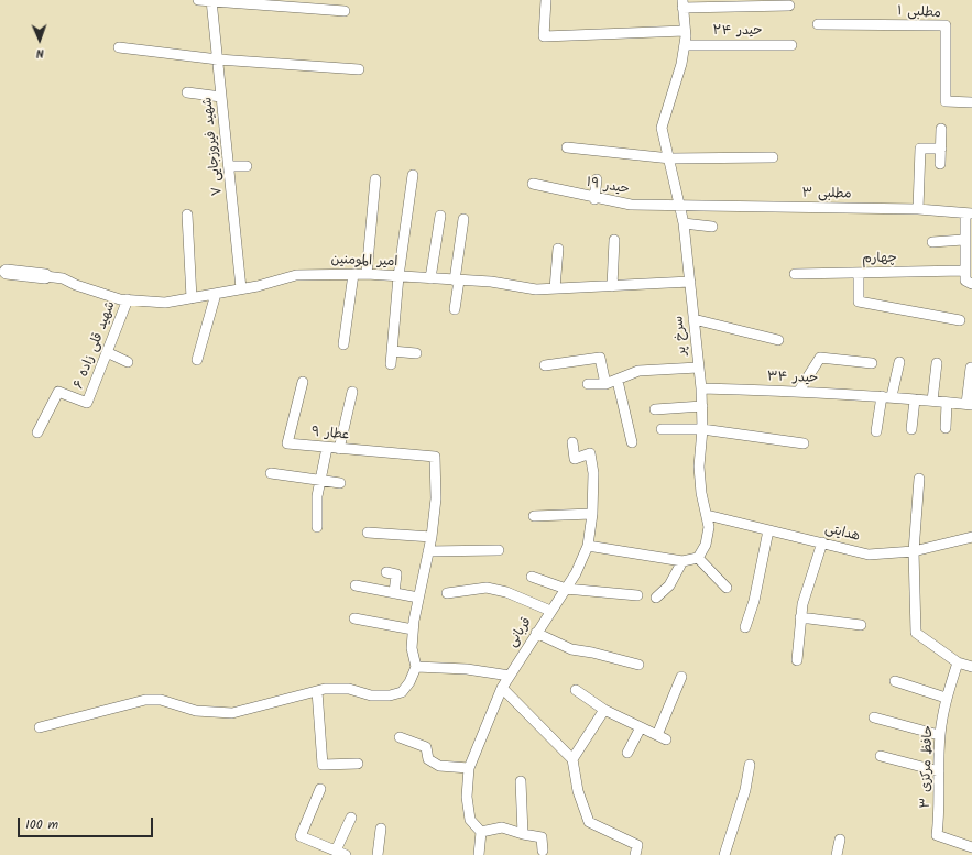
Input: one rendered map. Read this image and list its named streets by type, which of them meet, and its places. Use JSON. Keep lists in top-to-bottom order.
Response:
{
  "streets": {
    "street": [
      "مطلبی ۱",
      "حیدر ۲۴",
      "شهید فیروزجایی ۷",
      "حیدر ۱۹",
      "مطلبی ۳",
      "چهارم",
      "امیر المومنین",
      "سرخ پر",
      "شهید قلی زاده ۶",
      "حیدر ۳۴",
      "عطار ۹",
      "هدایتی",
      "قربانی",
      "حافظ مرکزی ۳"
    ]
  },
  "crossings": [
    ["حیدر ۲۴", "سرخ پر"],
    ["شهید فیروزجایی ۷", "امیر المومنین"],
    ["حیدر ۱۹", "مطلبی ۳"],
    ["حیدر ۱۹", "سرخ پر"],
    ["مطلبی ۳", "سرخ پر"],
    ["امیر المومنین", "سرخ پر"],
    ["امیر المومنین", "شهید قلی زاده ۶"],
    ["سرخ پر", "حیدر ۳۴"],
    ["سرخ پر", "هدایتی"]
  ],
  "scale_bar": "100 m",
  "north": "bottom"
}
